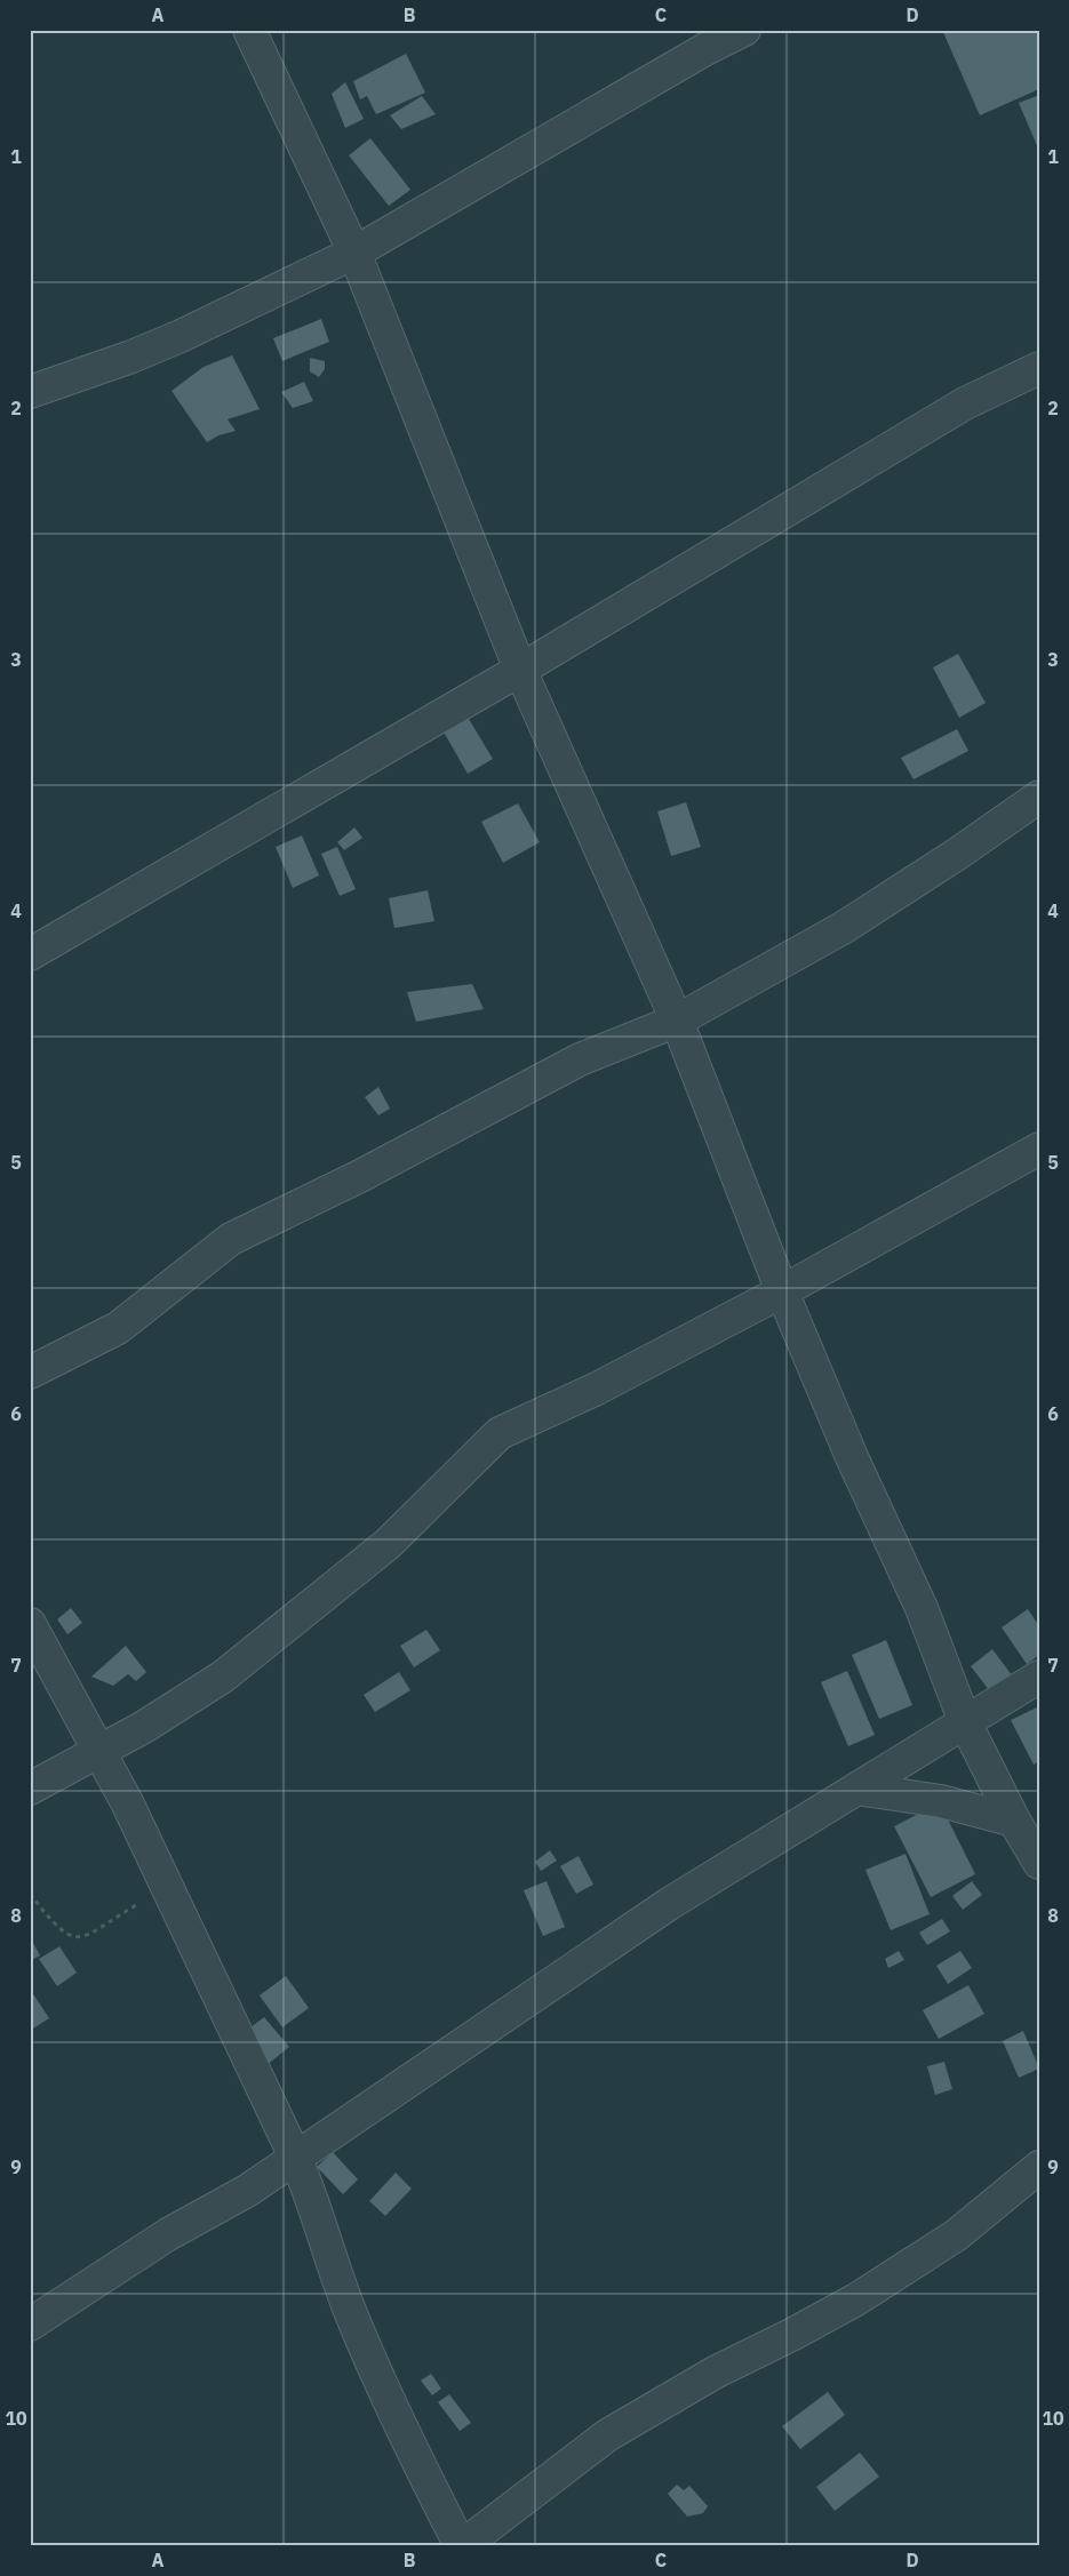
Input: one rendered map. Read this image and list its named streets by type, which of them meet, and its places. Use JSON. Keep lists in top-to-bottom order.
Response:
{
  "grid": {
    "columns": [
      "A",
      "B",
      "C",
      "D"
    ],
    "rows": [
      "1",
      "2",
      "3",
      "4",
      "5",
      "6",
      "7",
      "8",
      "9",
      "10"
    ]
  }
}
